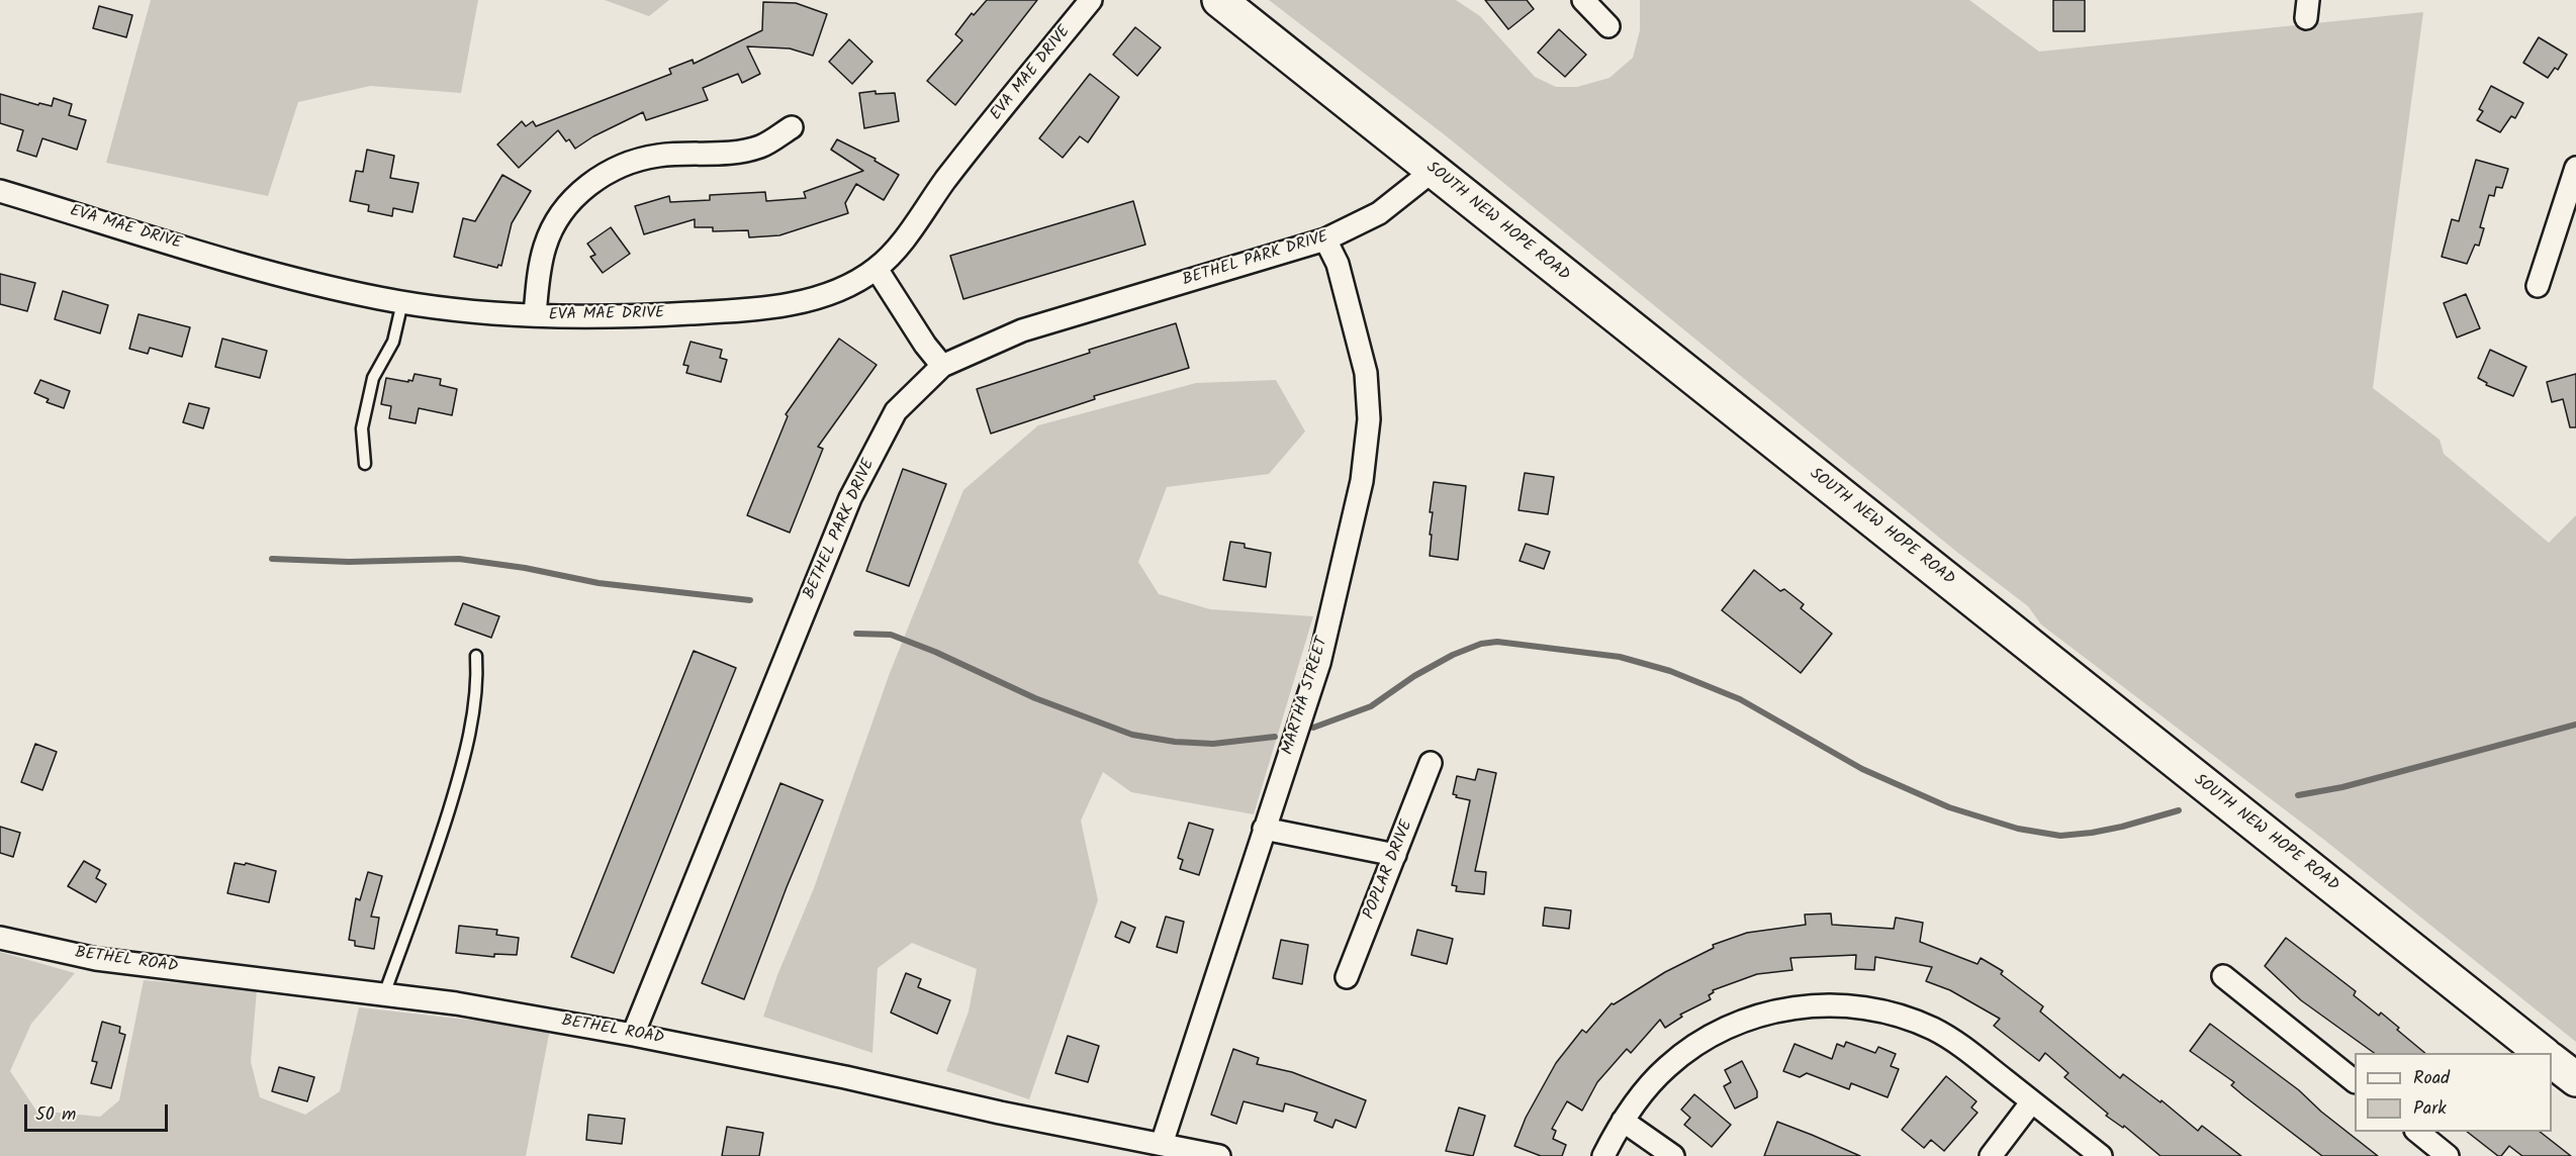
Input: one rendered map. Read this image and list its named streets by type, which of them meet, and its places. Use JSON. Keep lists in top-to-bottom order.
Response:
{
  "streets": {
    "main road": ["SOUTH NEW HOPE ROAD"],
    "street": [
      "EVA MAE DRIVE",
      "BETHEL PARK DRIVE",
      "MARTHA STREET",
      "POPLAR DRIVE",
      "BETHEL ROAD"
    ]
  },
  "crossings": [
    ["SOUTH NEW HOPE ROAD", "BETHEL PARK DRIVE"],
    ["BETHEL PARK DRIVE", "MARTHA STREET"],
    ["BETHEL PARK DRIVE", "BETHEL ROAD"],
    ["MARTHA STREET", "BETHEL ROAD"]
  ],
  "legend": ["Road", "Park"],
  "scale_bar": "50 m"
}
